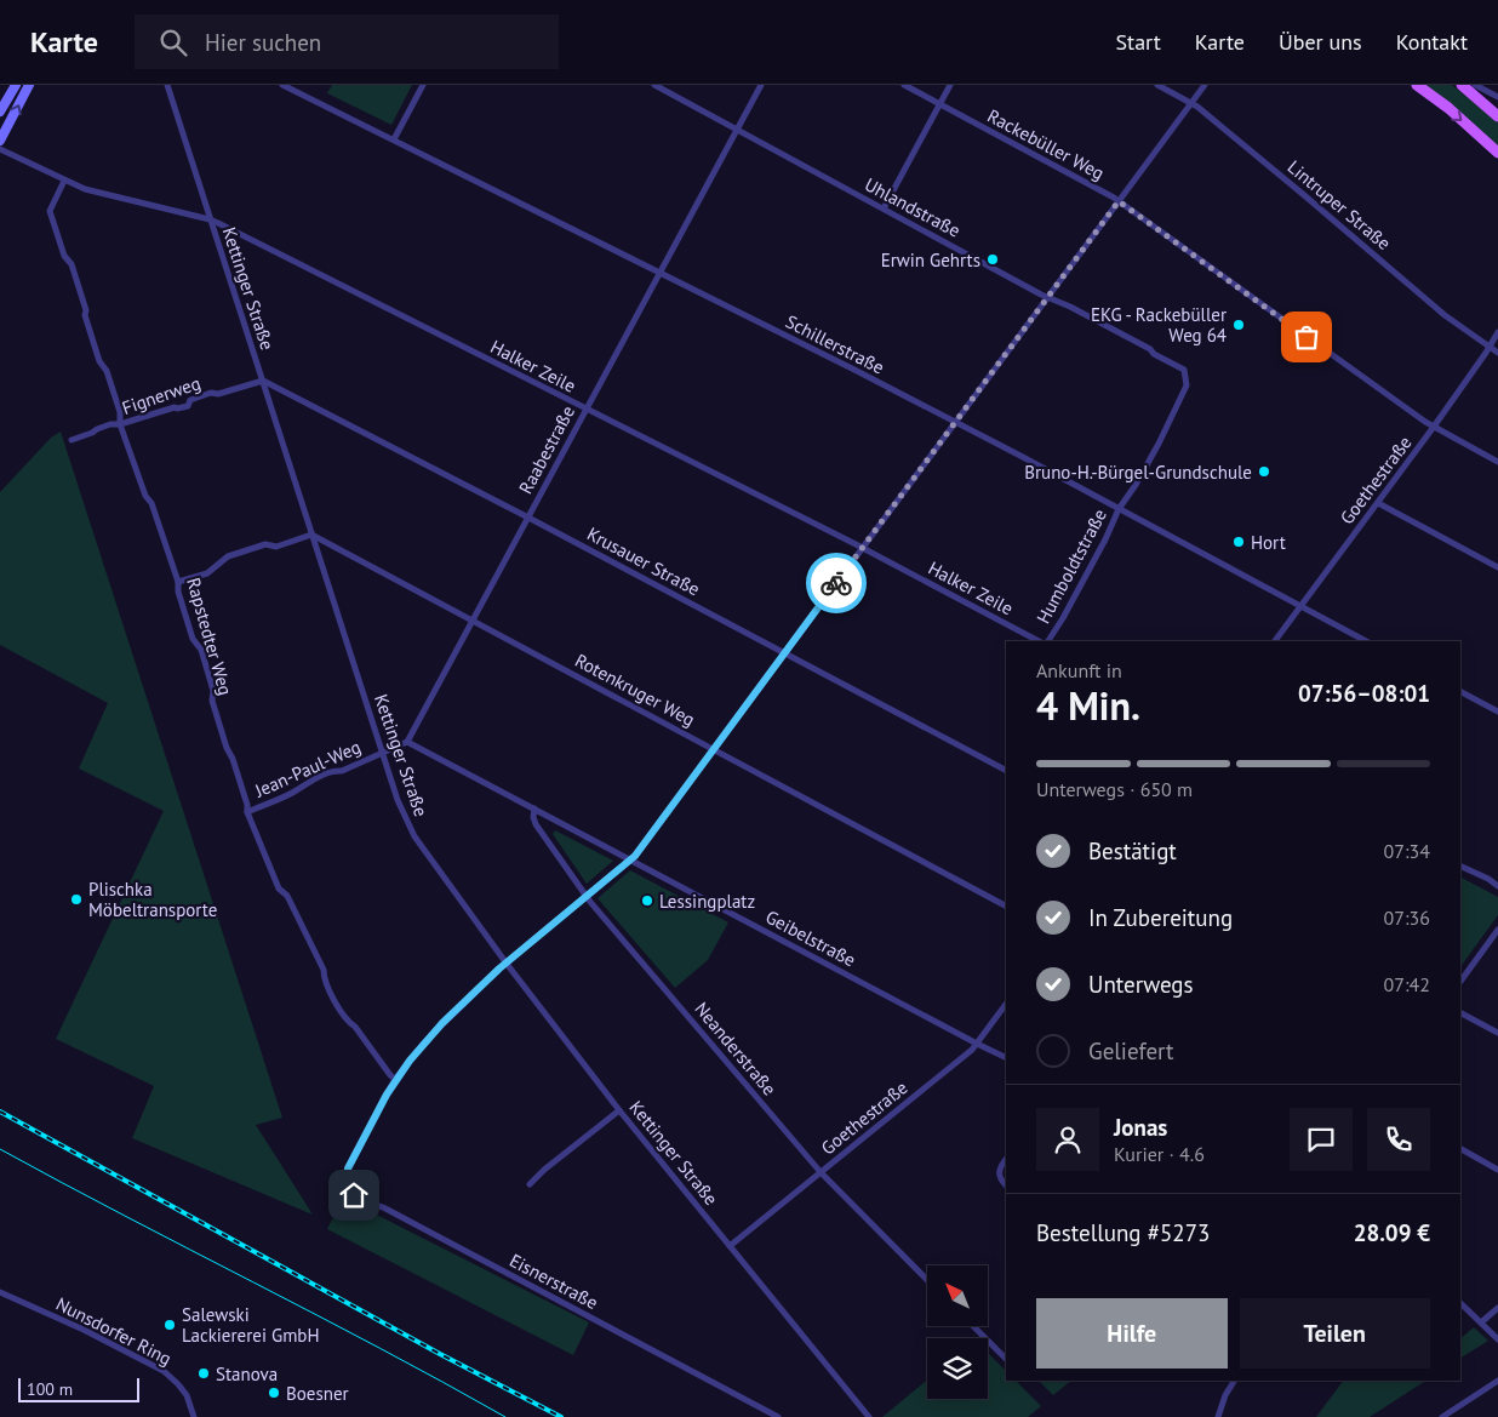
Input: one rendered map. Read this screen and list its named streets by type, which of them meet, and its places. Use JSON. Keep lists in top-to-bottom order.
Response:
{
  "streets": {
    "street": [
      "Rackebüller Weg",
      "Lintruper Straße",
      "Uhlandstraße",
      "Kettinger Straße",
      "Schillerstraße",
      "Halker Zeile",
      "Fignerweg",
      "Raabestraße",
      "Goethestraße",
      "Krusauer Straße",
      "Humboldtstraße",
      "Rapstedter Weg",
      "Rotenkruger Weg",
      "Jean-Paul-Weg",
      "Geibelstraße",
      "Neanderstraße",
      "Eisnerstraße",
      "Nunsdorfer Ring"
    ]
  },
  "crossings": [
    ["Rackebüller Weg", "Goethestraße"],
    ["Rackebüller Weg", "Eisnerstraße"],
    ["Lintruper Straße", "Goethestraße"],
    ["Lintruper Straße", "Eisnerstraße"],
    ["Uhlandstraße", "Raabestraße"],
    ["Uhlandstraße", "Humboldtstraße"],
    ["Uhlandstraße", "Eisnerstraße"],
    ["Kettinger Straße", "Halker Zeile"],
    ["Kettinger Straße", "Fignerweg"],
    ["Kettinger Straße", "Goethestraße"],
    ["Kettinger Straße", "Krusauer Straße"],
    ["Kettinger Straße", "Rotenkruger Weg"],
    ["Kettinger Straße", "Jean-Paul-Weg"],
    ["Kettinger Straße", "Eisnerstraße"],
    ["Schillerstraße", "Raabestraße"],
    ["Schillerstraße", "Goethestraße"],
    ["Schillerstraße", "Humboldtstraße"],
    ["Schillerstraße", "Eisnerstraße"],
    ["Halker Zeile", "Raabestraße"],
    ["Halker Zeile", "Rapstedter Weg"],
    ["Halker Zeile", "Eisnerstraße"],
    ["Fignerweg", "Krusauer Straße"],
    ["Fignerweg", "Rapstedter Weg"],
    ["Raabestraße", "Krusauer Straße"],
    ["Raabestraße", "Rotenkruger Weg"],
    ["Raabestraße", "Geibelstraße"],
    ["Goethestraße", "Geibelstraße"],
    ["Goethestraße", "Neanderstraße"],
    ["Krusauer Straße", "Eisnerstraße"],
    ["Rapstedter Weg", "Jean-Paul-Weg"],
    ["Rapstedter Weg", "Eisnerstraße"],
    ["Rotenkruger Weg", "Eisnerstraße"],
    ["Geibelstraße", "Neanderstraße"],
    ["Geibelstraße", "Eisnerstraße"],
    ["Neanderstraße", "Eisnerstraße"]
  ],
  "places": [
    "Erwin Gehrts",
    "EKG - Rackebüller Weg 64",
    "Bruno-H.-Bürgel-Grundschule",
    "Hort",
    "Plischka Möbeltransporte",
    "Lessingplatz",
    "Salewski Lackiererei GmbH",
    "Stanova",
    "Boesner"
  ],
  "scale_bar": "100 m",
  "north": "top left",
  "page": {
    "header": "Karte",
    "search": "Hier suchen",
    "nav": [
      "Start",
      "Karte",
      "Über uns",
      "Kontakt"
    ],
    "heading": ["4 Min.", "Ankunft in", "07:56–08:01"],
    "panel": [
      "Jonas",
      "Kurier · 4.6",
      "Bestellung #5273",
      "28.09 €"
    ],
    "bar": "Unterwegs · 650 m",
    "list": [
      ["Bestätigt", "07:34"],
      ["In Zubereitung", "07:36"],
      ["Unterwegs", "07:42"],
      "Geliefert"
    ],
    "buttons": ["Hilfe", "Teilen"],
    "scale": "100 m"
  }
}
